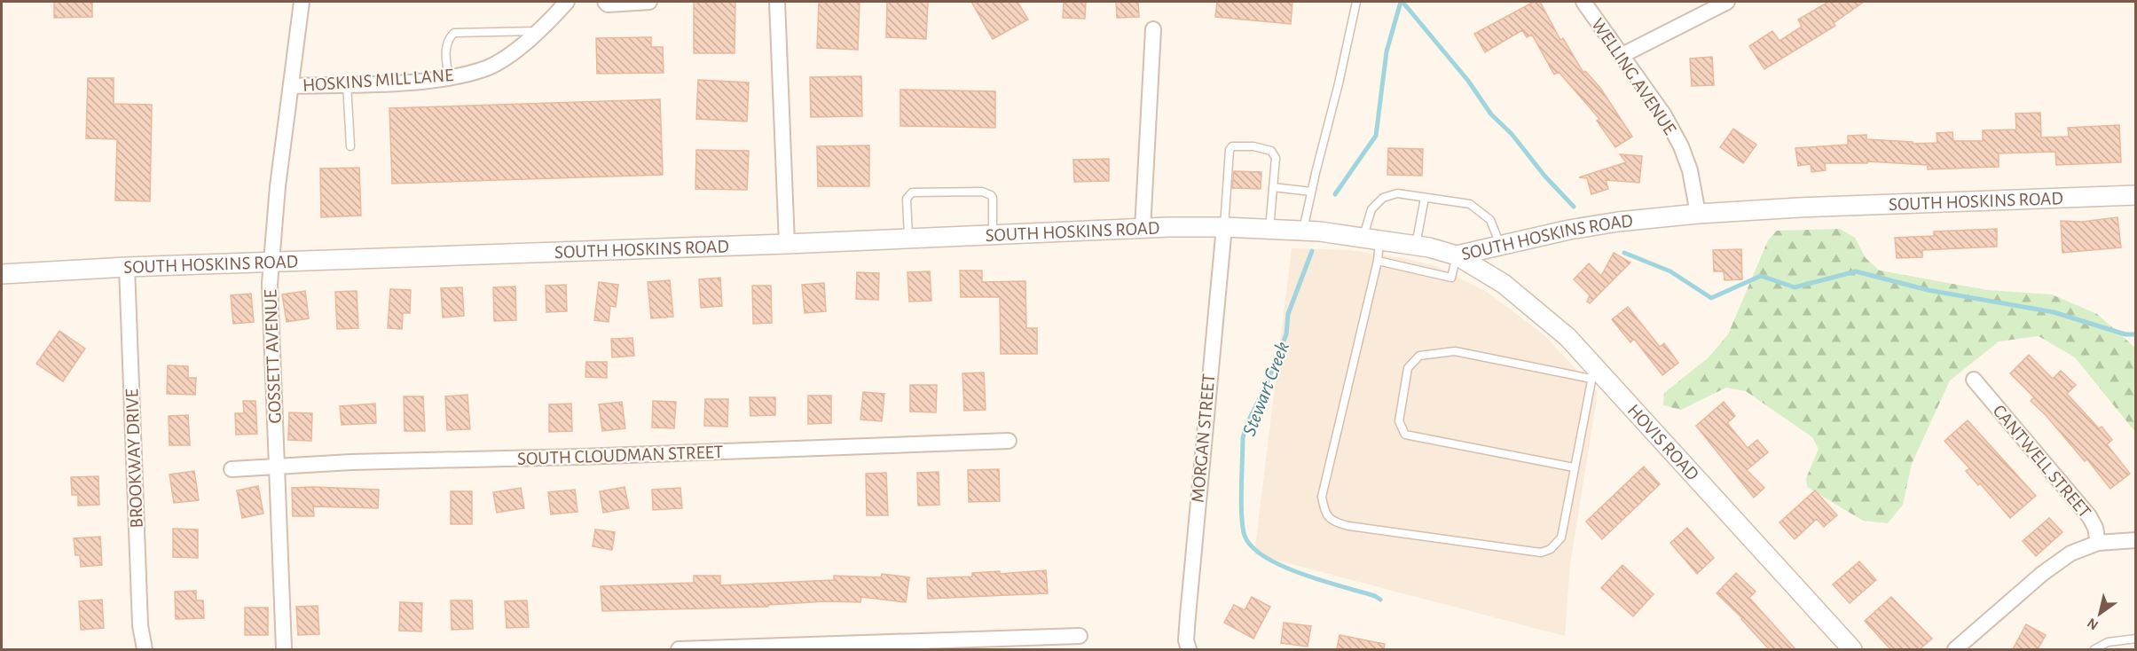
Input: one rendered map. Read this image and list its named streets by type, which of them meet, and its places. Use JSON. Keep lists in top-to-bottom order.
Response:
{
  "streets": {
    "street": [
      "WELLING AVENUE",
      "HOSKINS MILL LANE",
      "SOUTH HOSKINS ROAD",
      "GOSSETT AVENUE",
      "MORGAN STREET",
      "HOVIS ROAD",
      "SOUTH CLOUDMAN STREET",
      "BROOKWAY DRIVE",
      "CANTWELL STREET"
    ]
  },
  "crossings": [
    ["WELLING AVENUE", "SOUTH HOSKINS ROAD"],
    ["HOSKINS MILL LANE", "GOSSETT AVENUE"],
    ["SOUTH HOSKINS ROAD", "GOSSETT AVENUE"],
    ["SOUTH HOSKINS ROAD", "MORGAN STREET"],
    ["SOUTH HOSKINS ROAD", "HOVIS ROAD"],
    ["SOUTH HOSKINS ROAD", "BROOKWAY DRIVE"],
    ["GOSSETT AVENUE", "SOUTH CLOUDMAN STREET"]
  ],
  "water": ["Stewart Creek"],
  "north": "bottom left"
}
